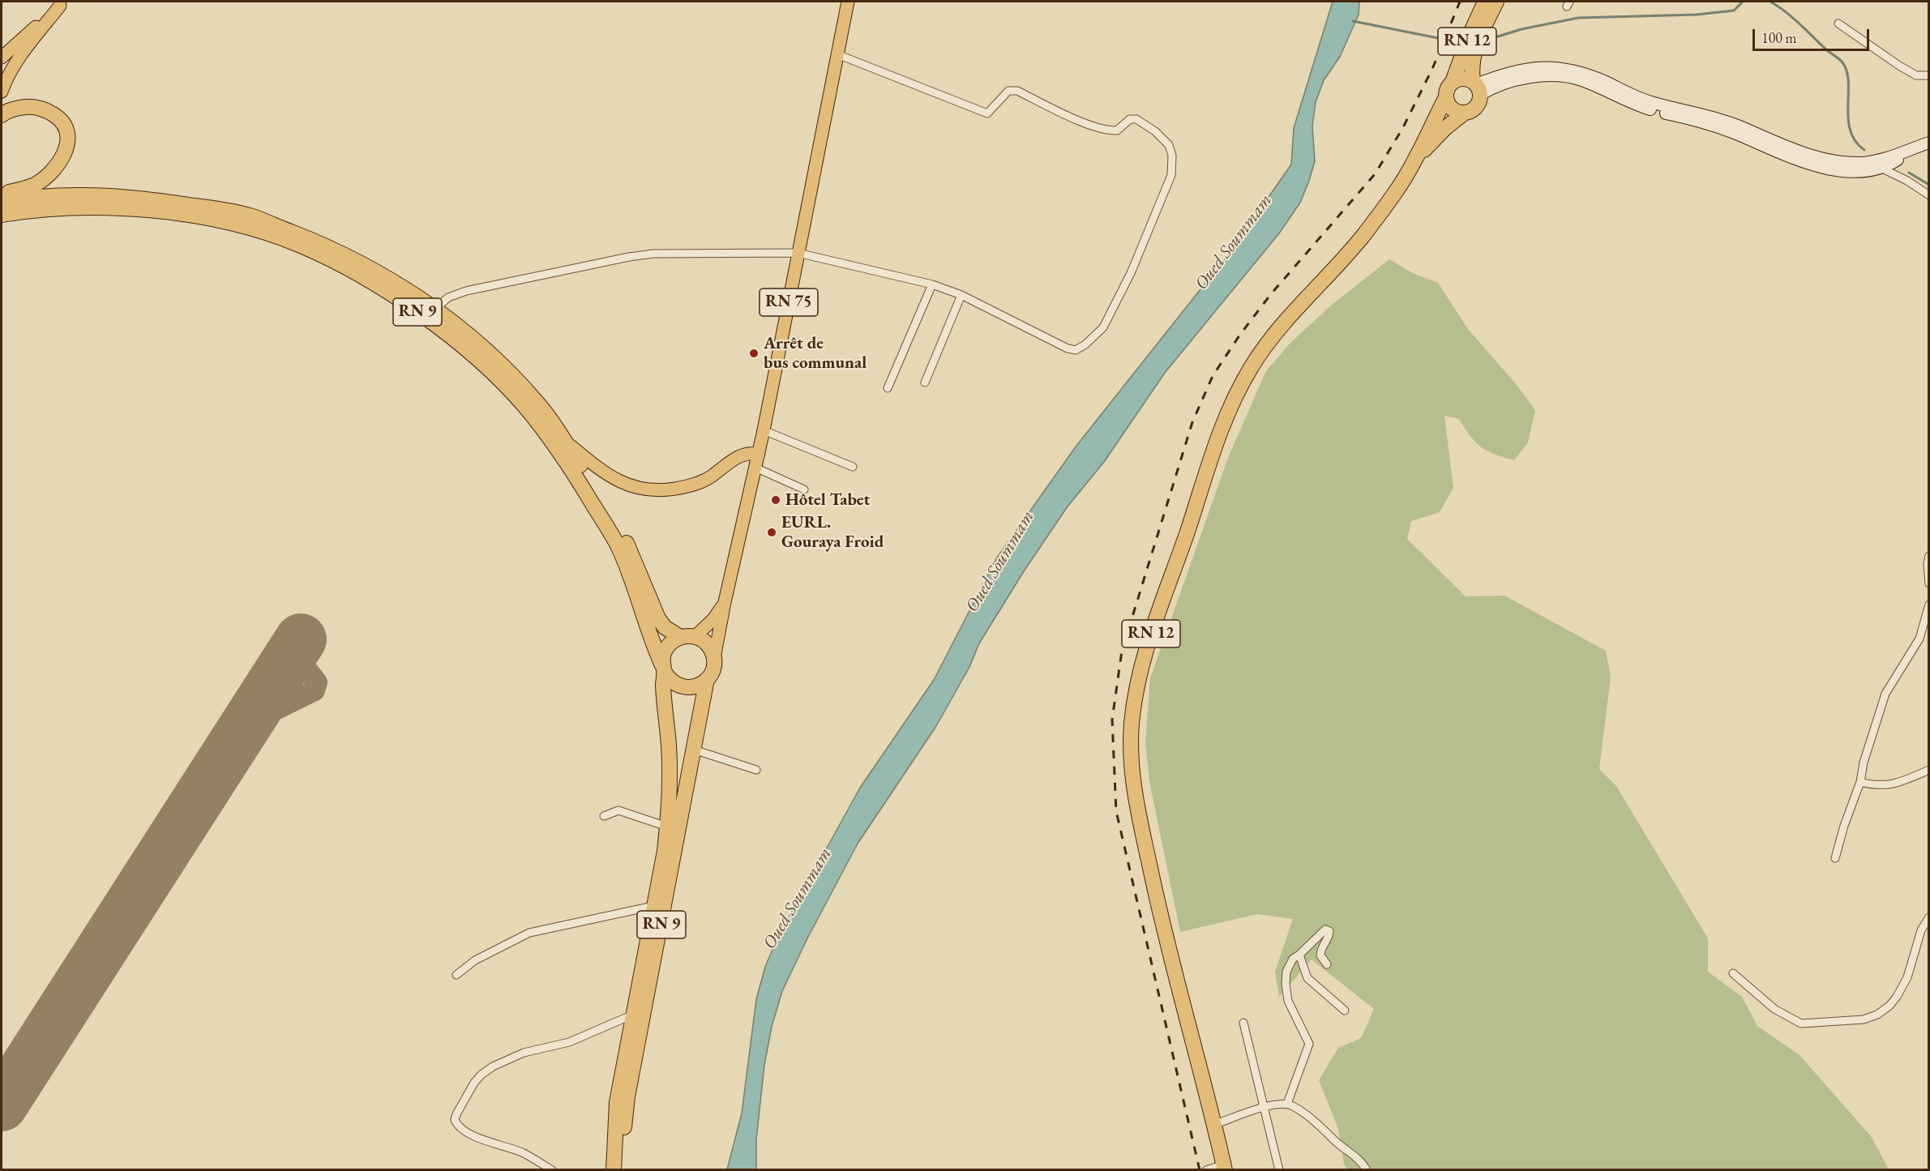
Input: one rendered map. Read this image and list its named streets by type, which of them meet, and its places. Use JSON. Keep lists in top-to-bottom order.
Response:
{
  "streets": {
    "highway": ["RN 12", "RN 9"],
    "main road": ["RN 75"]
  },
  "crossings": [
    ["RN 75", "RN 9"]
  ],
  "water": ["Oued Soummam"],
  "places": ["Arrêt de bus communal", "Hôtel Tabet", "EURL. Gouraya Froid"],
  "scale_bar": "100 m"
}
